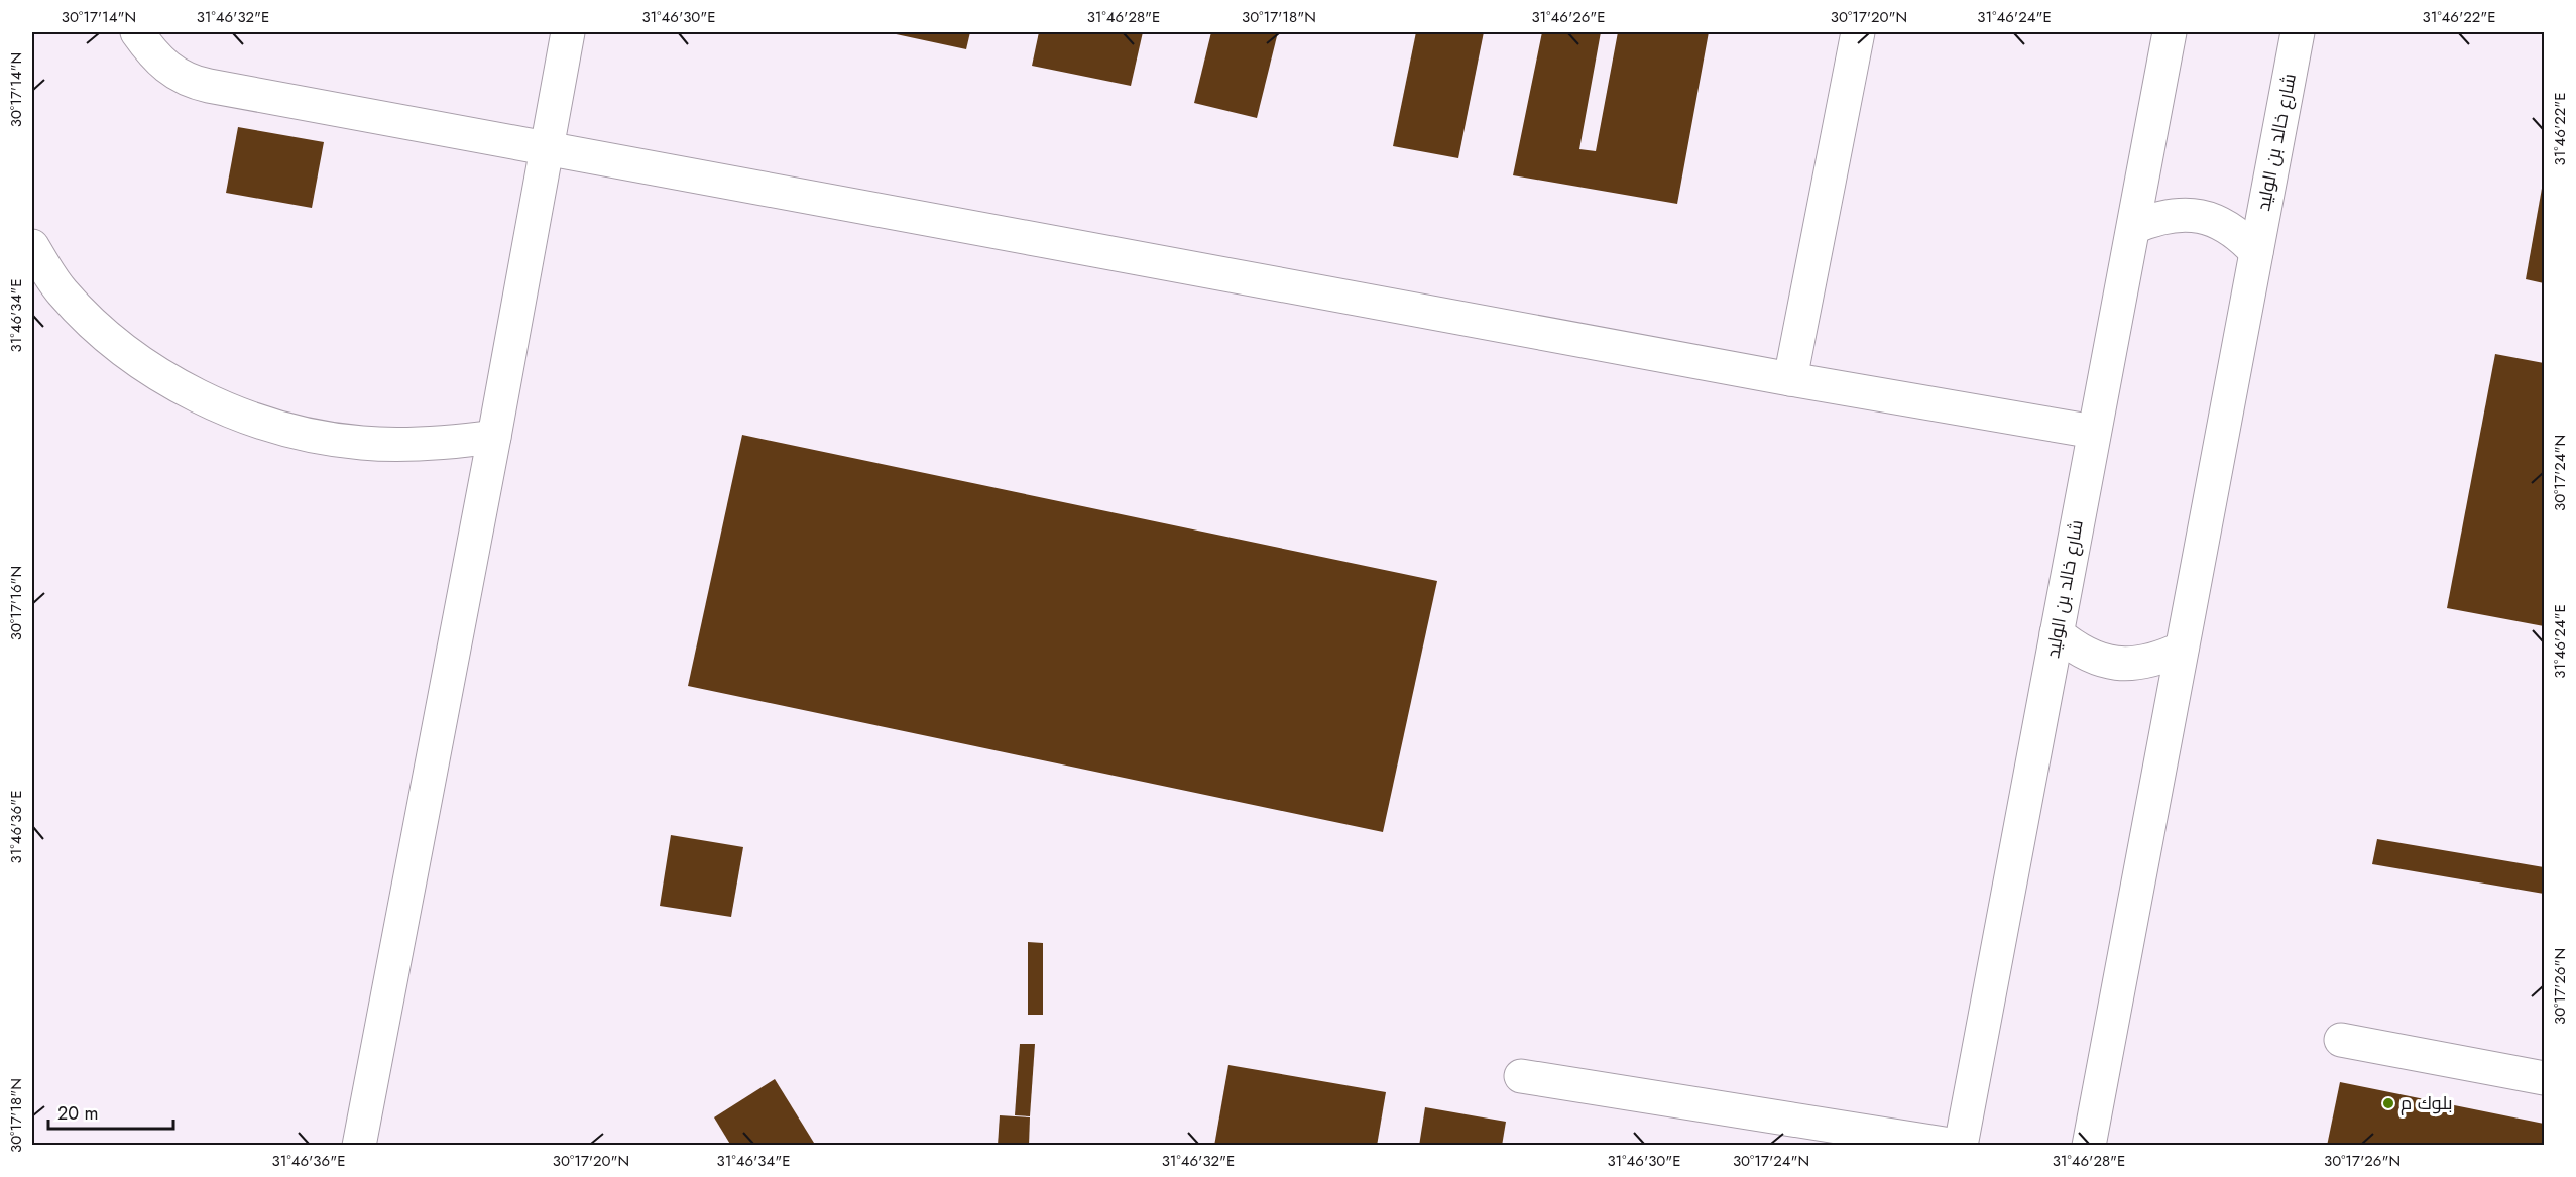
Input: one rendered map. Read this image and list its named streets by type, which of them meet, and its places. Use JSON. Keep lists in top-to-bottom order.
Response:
{
  "streets": {
    "main road": ["شارع خالد بن الوليد"]
  },
  "places": ["بلوك م"],
  "scale_bar": "20 m",
  "coordinates": [
    "30°17'14\"N",
    "31°46'32\"E",
    "31°46'30\"E",
    "31°46'28\"E",
    "30°17'18\"N",
    "31°46'26\"E",
    "30°17'20\"N",
    "31°46'24\"E",
    "31°46'22\"E",
    "31°46'34\"E",
    "30°17'24\"N",
    "30°17'16\"N",
    "31°46'36\"E",
    "30°17'26\"N"
  ]
}
